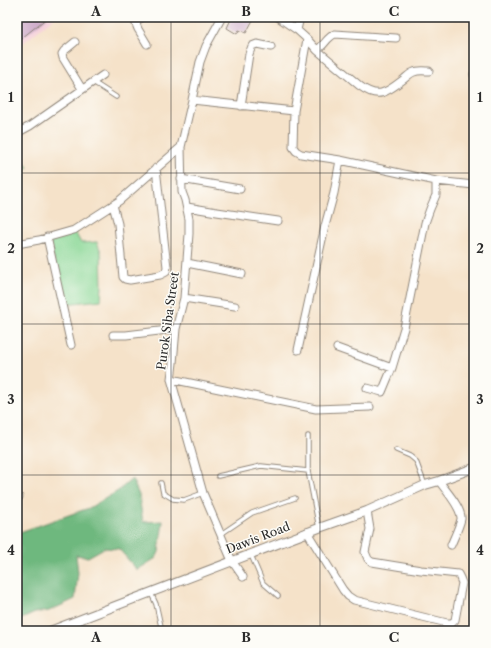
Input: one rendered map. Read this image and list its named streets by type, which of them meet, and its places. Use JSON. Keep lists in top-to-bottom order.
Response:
{
  "streets": {
    "street": ["Purok Siba Street", "Dawis Road"]
  },
  "crossings": [
    ["Purok Siba Street", "Dawis Road"]
  ],
  "grid": {
    "columns": ["A", "B", "C"],
    "rows": [
      "1",
      "2",
      "3",
      "4"
    ]
  }
}
